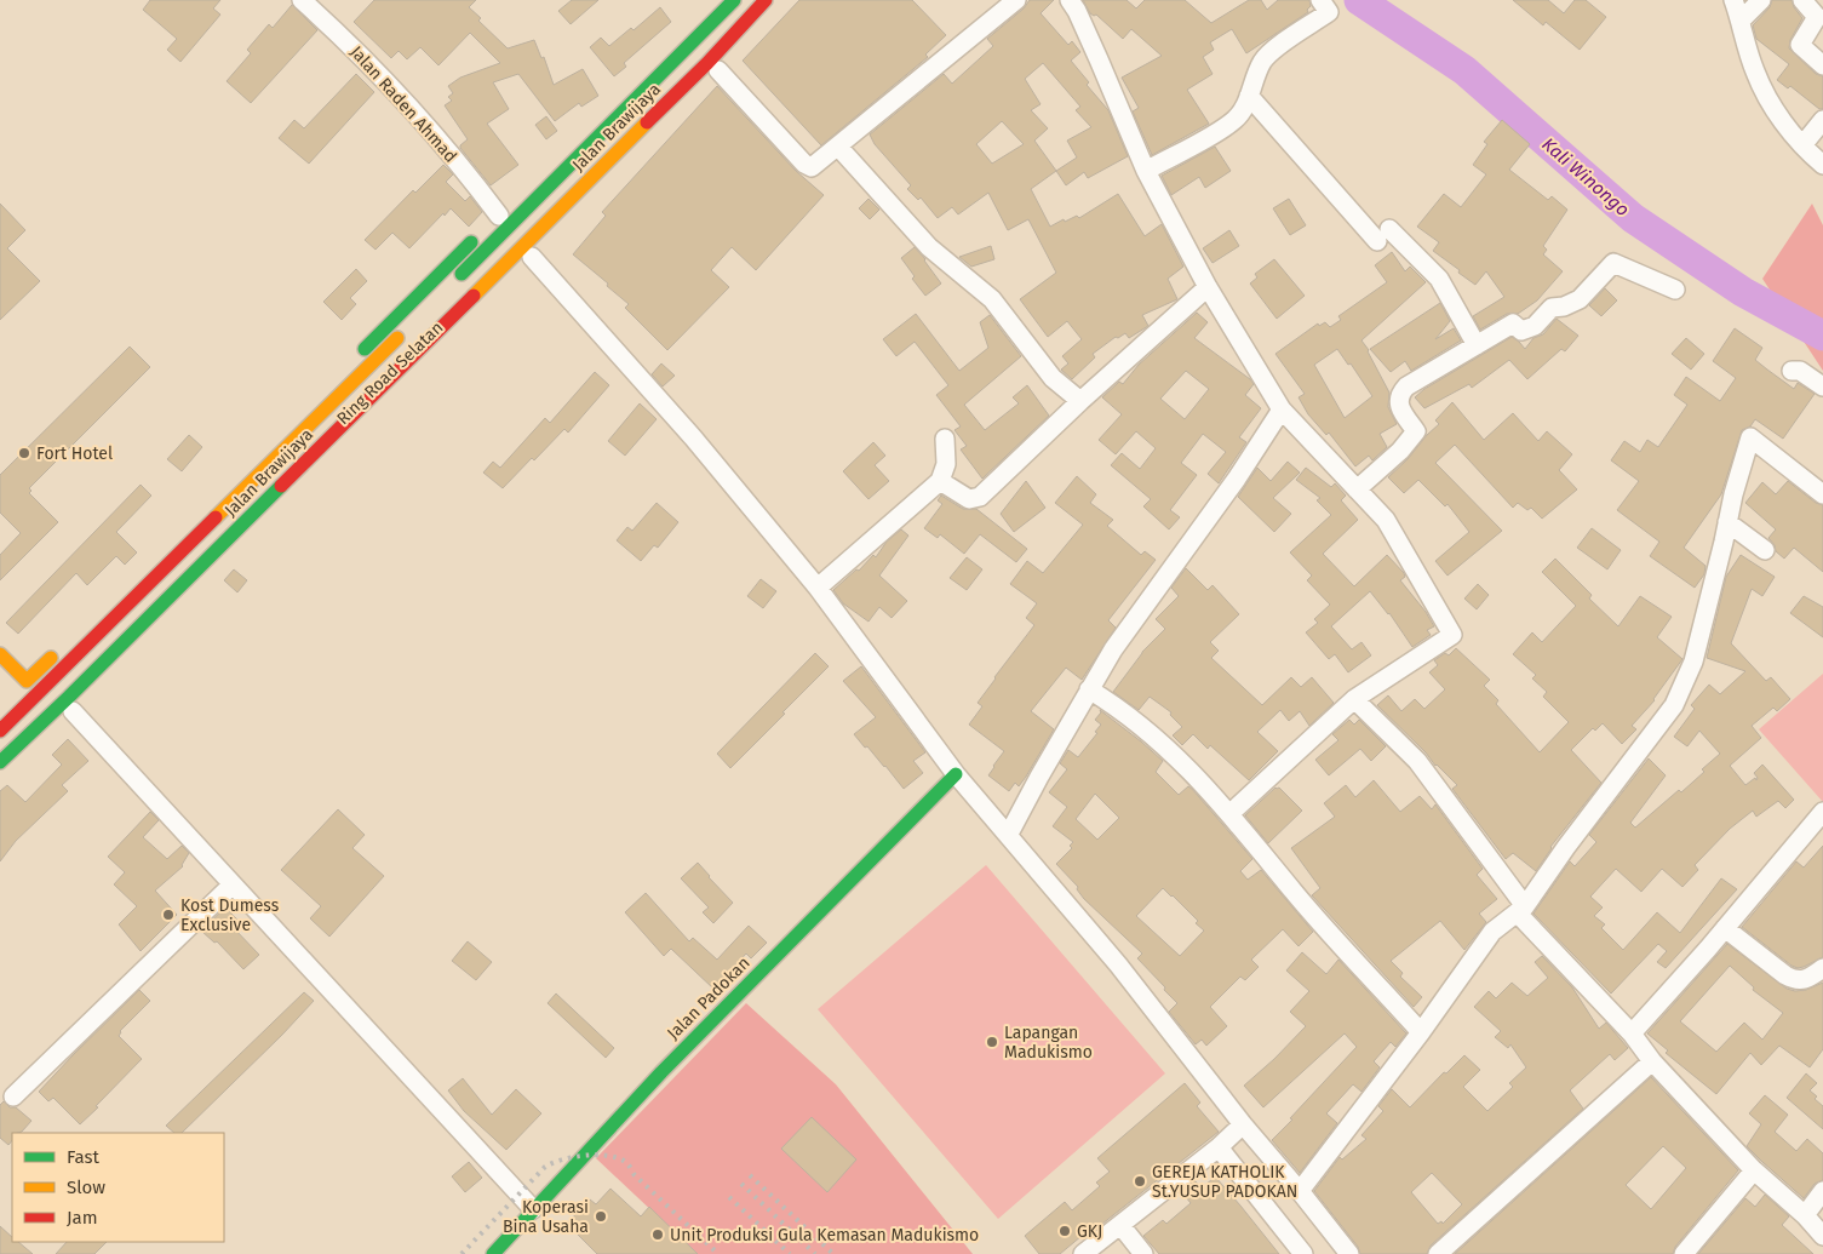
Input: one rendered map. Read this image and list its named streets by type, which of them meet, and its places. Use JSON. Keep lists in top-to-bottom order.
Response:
{
  "streets": {
    "main road": ["Jalan Brawijaya", "Ring Road Selatan", "Jalan Padokan"],
    "street": ["Jalan Raden Ahmad"]
  },
  "crossings": [
    ["Jalan Raden Ahmad", "Ring Road Selatan"]
  ],
  "water": ["Kali Winongo"],
  "places": [
    "Fort Hotel",
    "Kost Dumess Exclusive",
    "Lapangan Madukismo",
    "GEREJA KATHOLIK St.YUSUP PADOKAN",
    "Koperasi Bina Usaha",
    "GKJ",
    "Unit Produksi Gula Kemasan Madukismo"
  ],
  "legend": ["Fast", "Slow", "Jam"]
}
